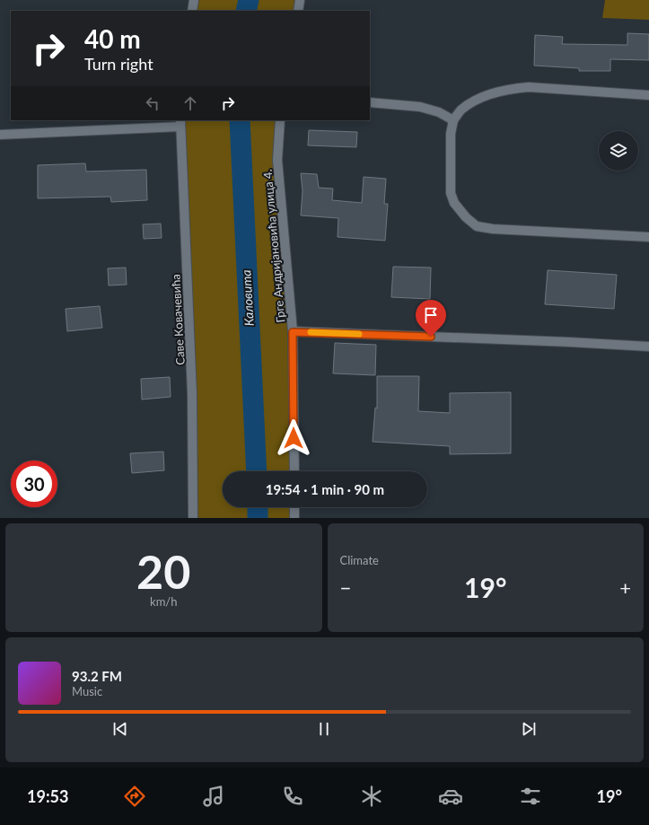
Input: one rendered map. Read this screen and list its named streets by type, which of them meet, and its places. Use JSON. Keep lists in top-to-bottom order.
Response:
{
  "streets": {
    "street": ["Грге Андријановића улица 4.", "Саве Ковачевића"]
  },
  "water": ["Каловита"],
  "page": {
    "turn": ["40 m", "Turn right"],
    "limit": "30",
    "trip": "19:54 · 1 min · 90 m",
    "tile": [
      ["20", "km/h"],
      "Climate"
    ],
    "heat": ["−", "19°", "+"],
    "song": ["93.2 FM", "Music"],
    "tabs": ["19:53", "19°"]
  }
}
